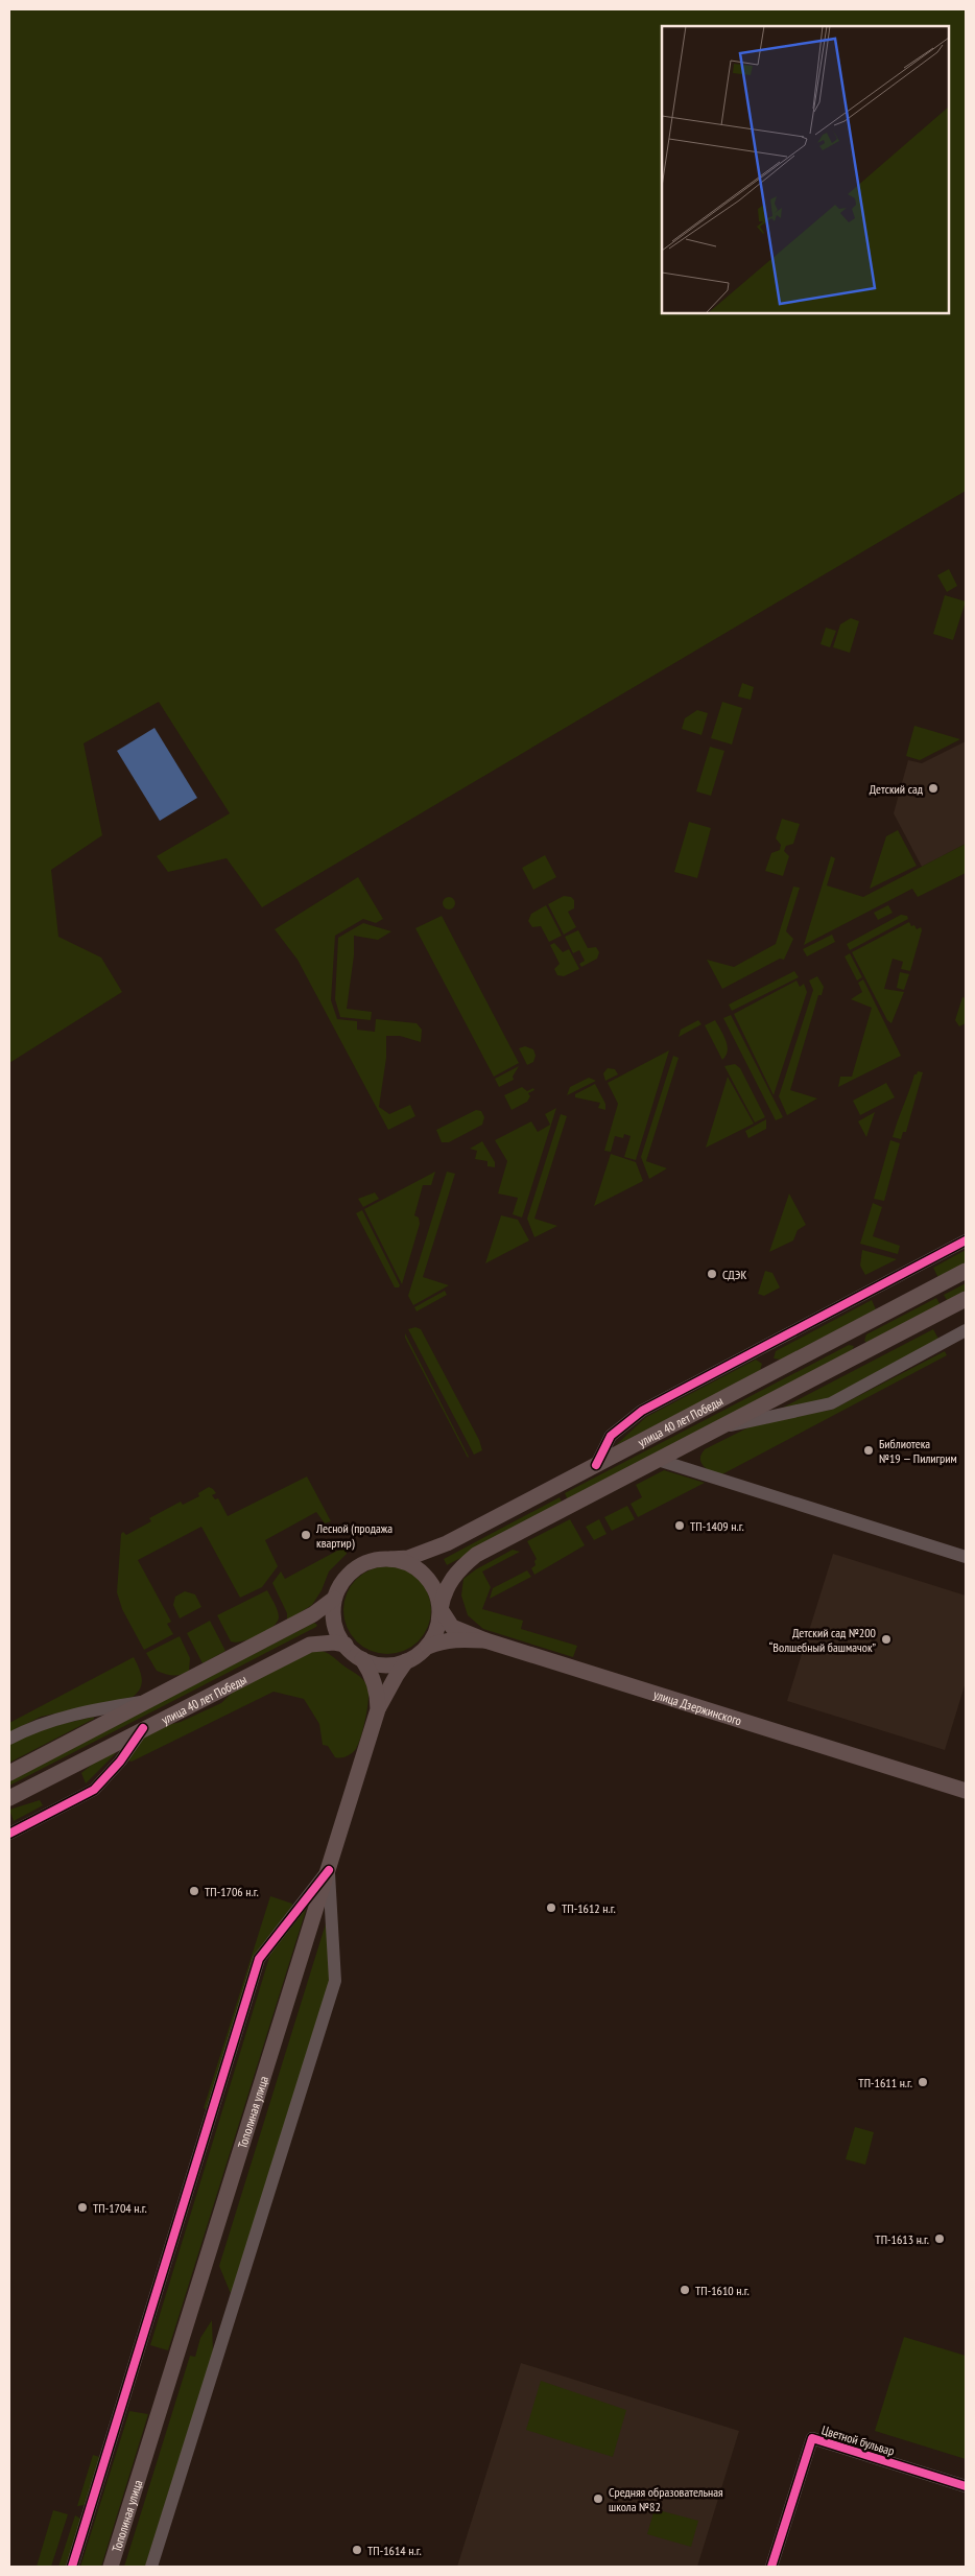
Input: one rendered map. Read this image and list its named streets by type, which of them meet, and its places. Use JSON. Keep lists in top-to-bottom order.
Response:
{
  "streets": {
    "main road": ["улица 40 лет Победы", "улица Дзержинского", "Тополиная улица"],
    "street": ["Цветной бульвар"]
  },
  "crossings": [
    ["улица 40 лет Победы", "улица Дзержинского"],
    ["улица 40 лет Победы", "Тополиная улица"],
    ["улица Дзержинского", "Тополиная улица"]
  ],
  "places": [
    "Детский сад",
    "СДЭК",
    "Библиотека №19 — Пилигрим",
    "ТП-1409 н.г.",
    "Лесной (продажа квартир)",
    "Детский сад №200 “Волшебный башмачок”",
    "ТП-1706 н.г.",
    "ТП-1612 н.г.",
    "ТП-1611 н.г.",
    "ТП-1704 н.г.",
    "ТП-1613 н.г.",
    "ТП-1610 н.г.",
    "Средняя образовательная школа №82",
    "ТП-1614 н.г."
  ]
}
